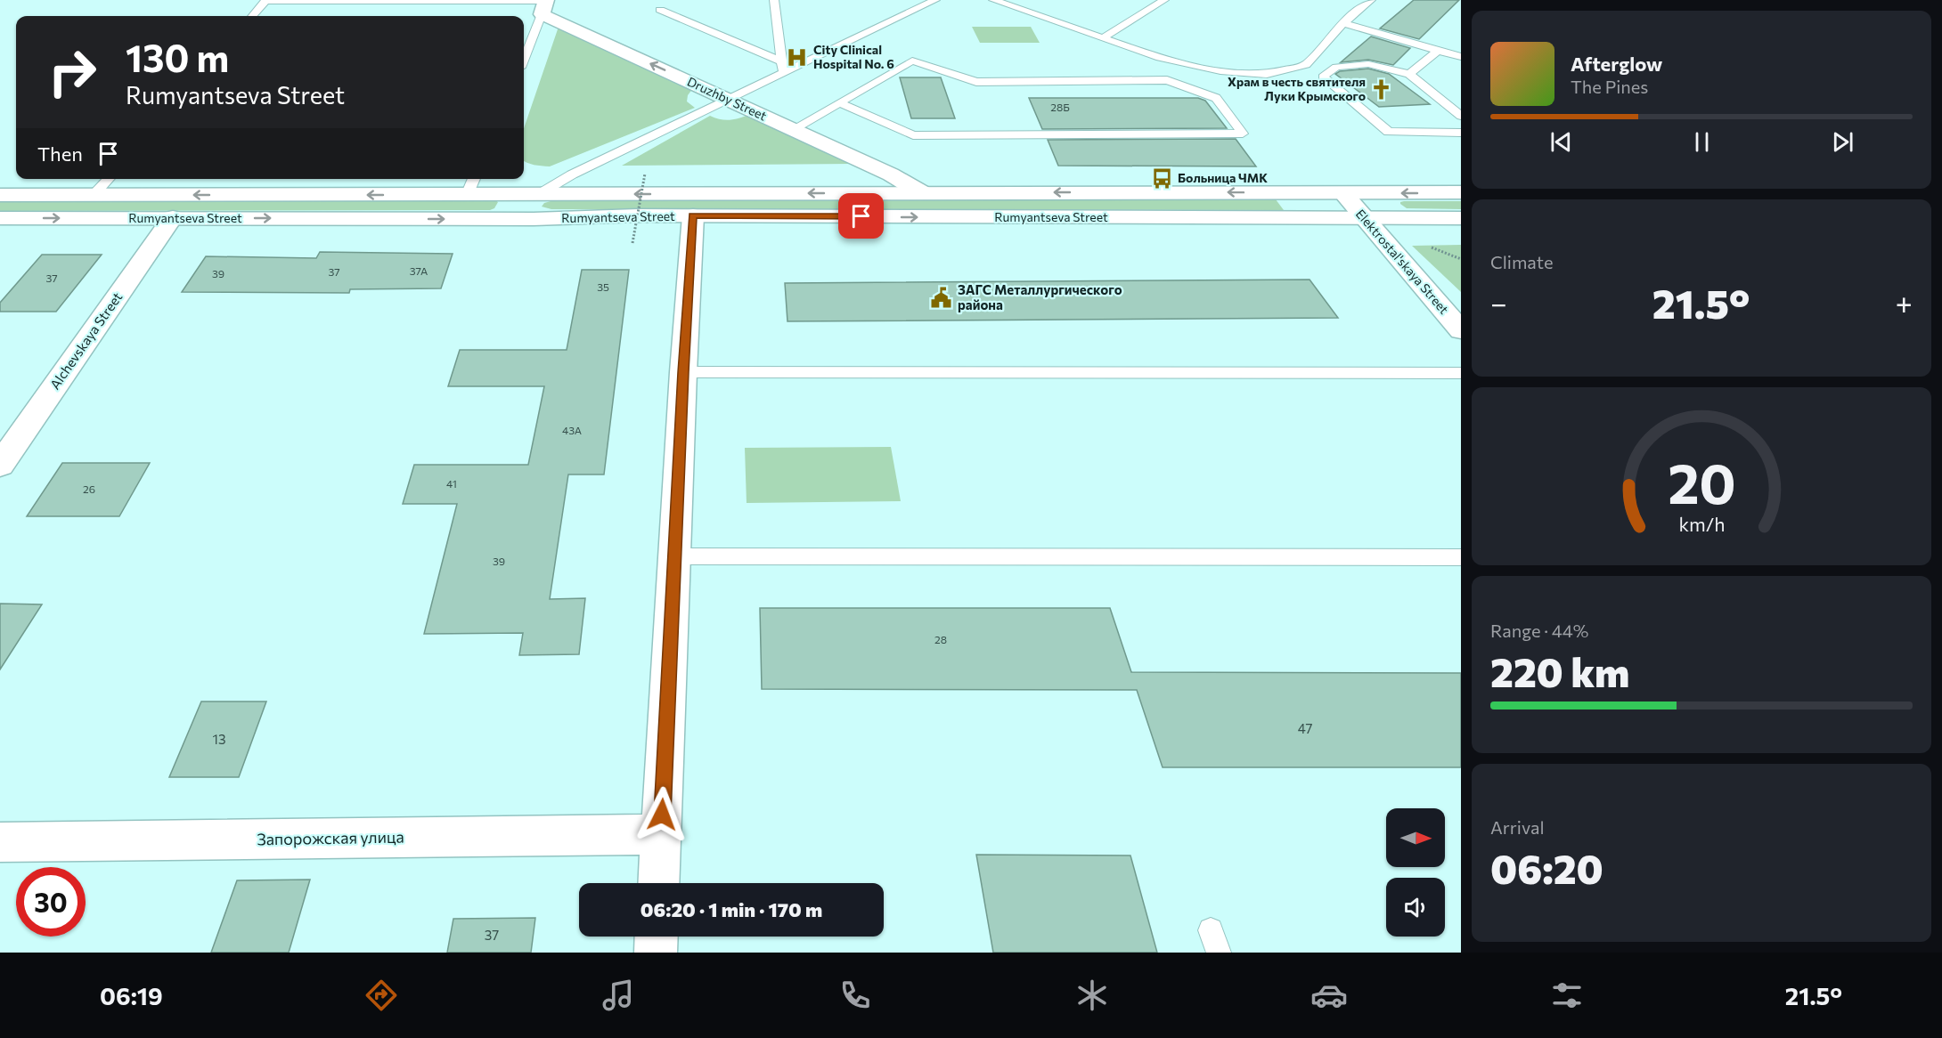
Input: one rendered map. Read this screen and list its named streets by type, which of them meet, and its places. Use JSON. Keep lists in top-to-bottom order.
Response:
{
  "streets": {
    "main road": [
      "Druzhby Street",
      "Rumyantseva Street",
      "Elektrostal'skaya Street",
      "Alchevskaya Street",
      "Запорожская улица"
    ]
  },
  "crossings": [
    ["Druzhby Street", "Rumyantseva Street"],
    ["Rumyantseva Street", "Elektrostal'skaya Street"],
    ["Rumyantseva Street", "Alchevskaya Street"]
  ],
  "one_way": ["Druzhby Street"],
  "places": {
    "hospital": ["City Clinical Hospital No. 6"],
    "church": ["Храм в честь святителя Луки Крымского"],
    "bus stop": ["Больница ЧМК"],
    "public building": ["ЗАГС Металлургического района"]
  },
  "house_numbers": [
    "28Б",
    "37А",
    "37",
    "39",
    "37",
    "35",
    "43А",
    "41",
    "26",
    "39",
    "28",
    "47",
    "13",
    "37"
  ],
  "north": "right",
  "page": {
    "turn": ["130 m", "Rumyantseva Street"],
    "song": ["Afterglow", "The Pines"],
    "then": "Then",
    "tile": [
      "Climate",
      ["Range · 44%", "220 km"],
      ["Arrival", "06:20"]
    ],
    "heat": ["−", "21.5°", "+"],
    "limit": "30",
    "trip": "06:20 · 1 min · 170 m",
    "tabs": ["06:19", "21.5°"],
    "gauge": ["20", "km/h"]
  }
}
